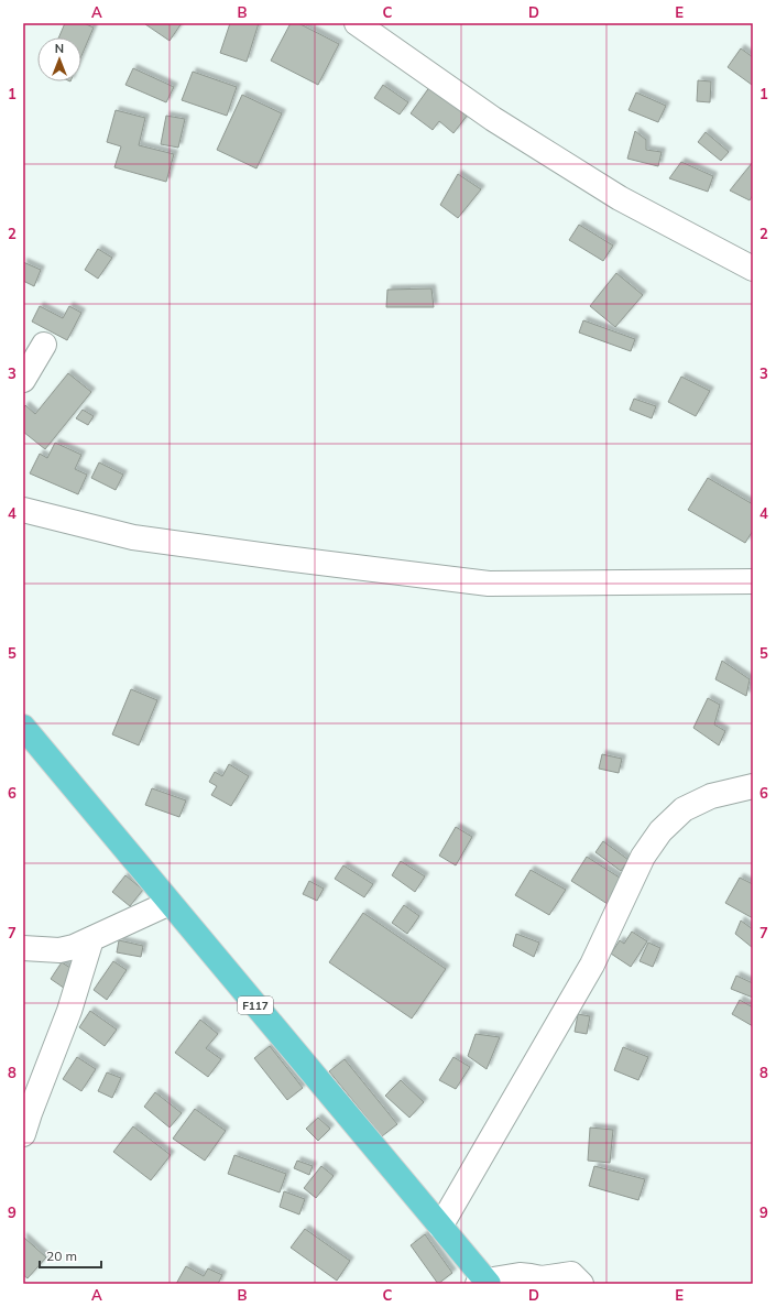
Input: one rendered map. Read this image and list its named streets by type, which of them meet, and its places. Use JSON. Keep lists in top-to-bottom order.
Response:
{
  "streets": {
    "main road": ["F117"]
  },
  "scale_bar": "20 m",
  "north": "top",
  "grid": {
    "columns": [
      "A",
      "B",
      "C",
      "D",
      "E"
    ],
    "rows": [
      "1",
      "2",
      "3",
      "4",
      "5",
      "6",
      "7",
      "8",
      "9"
    ]
  }
}
